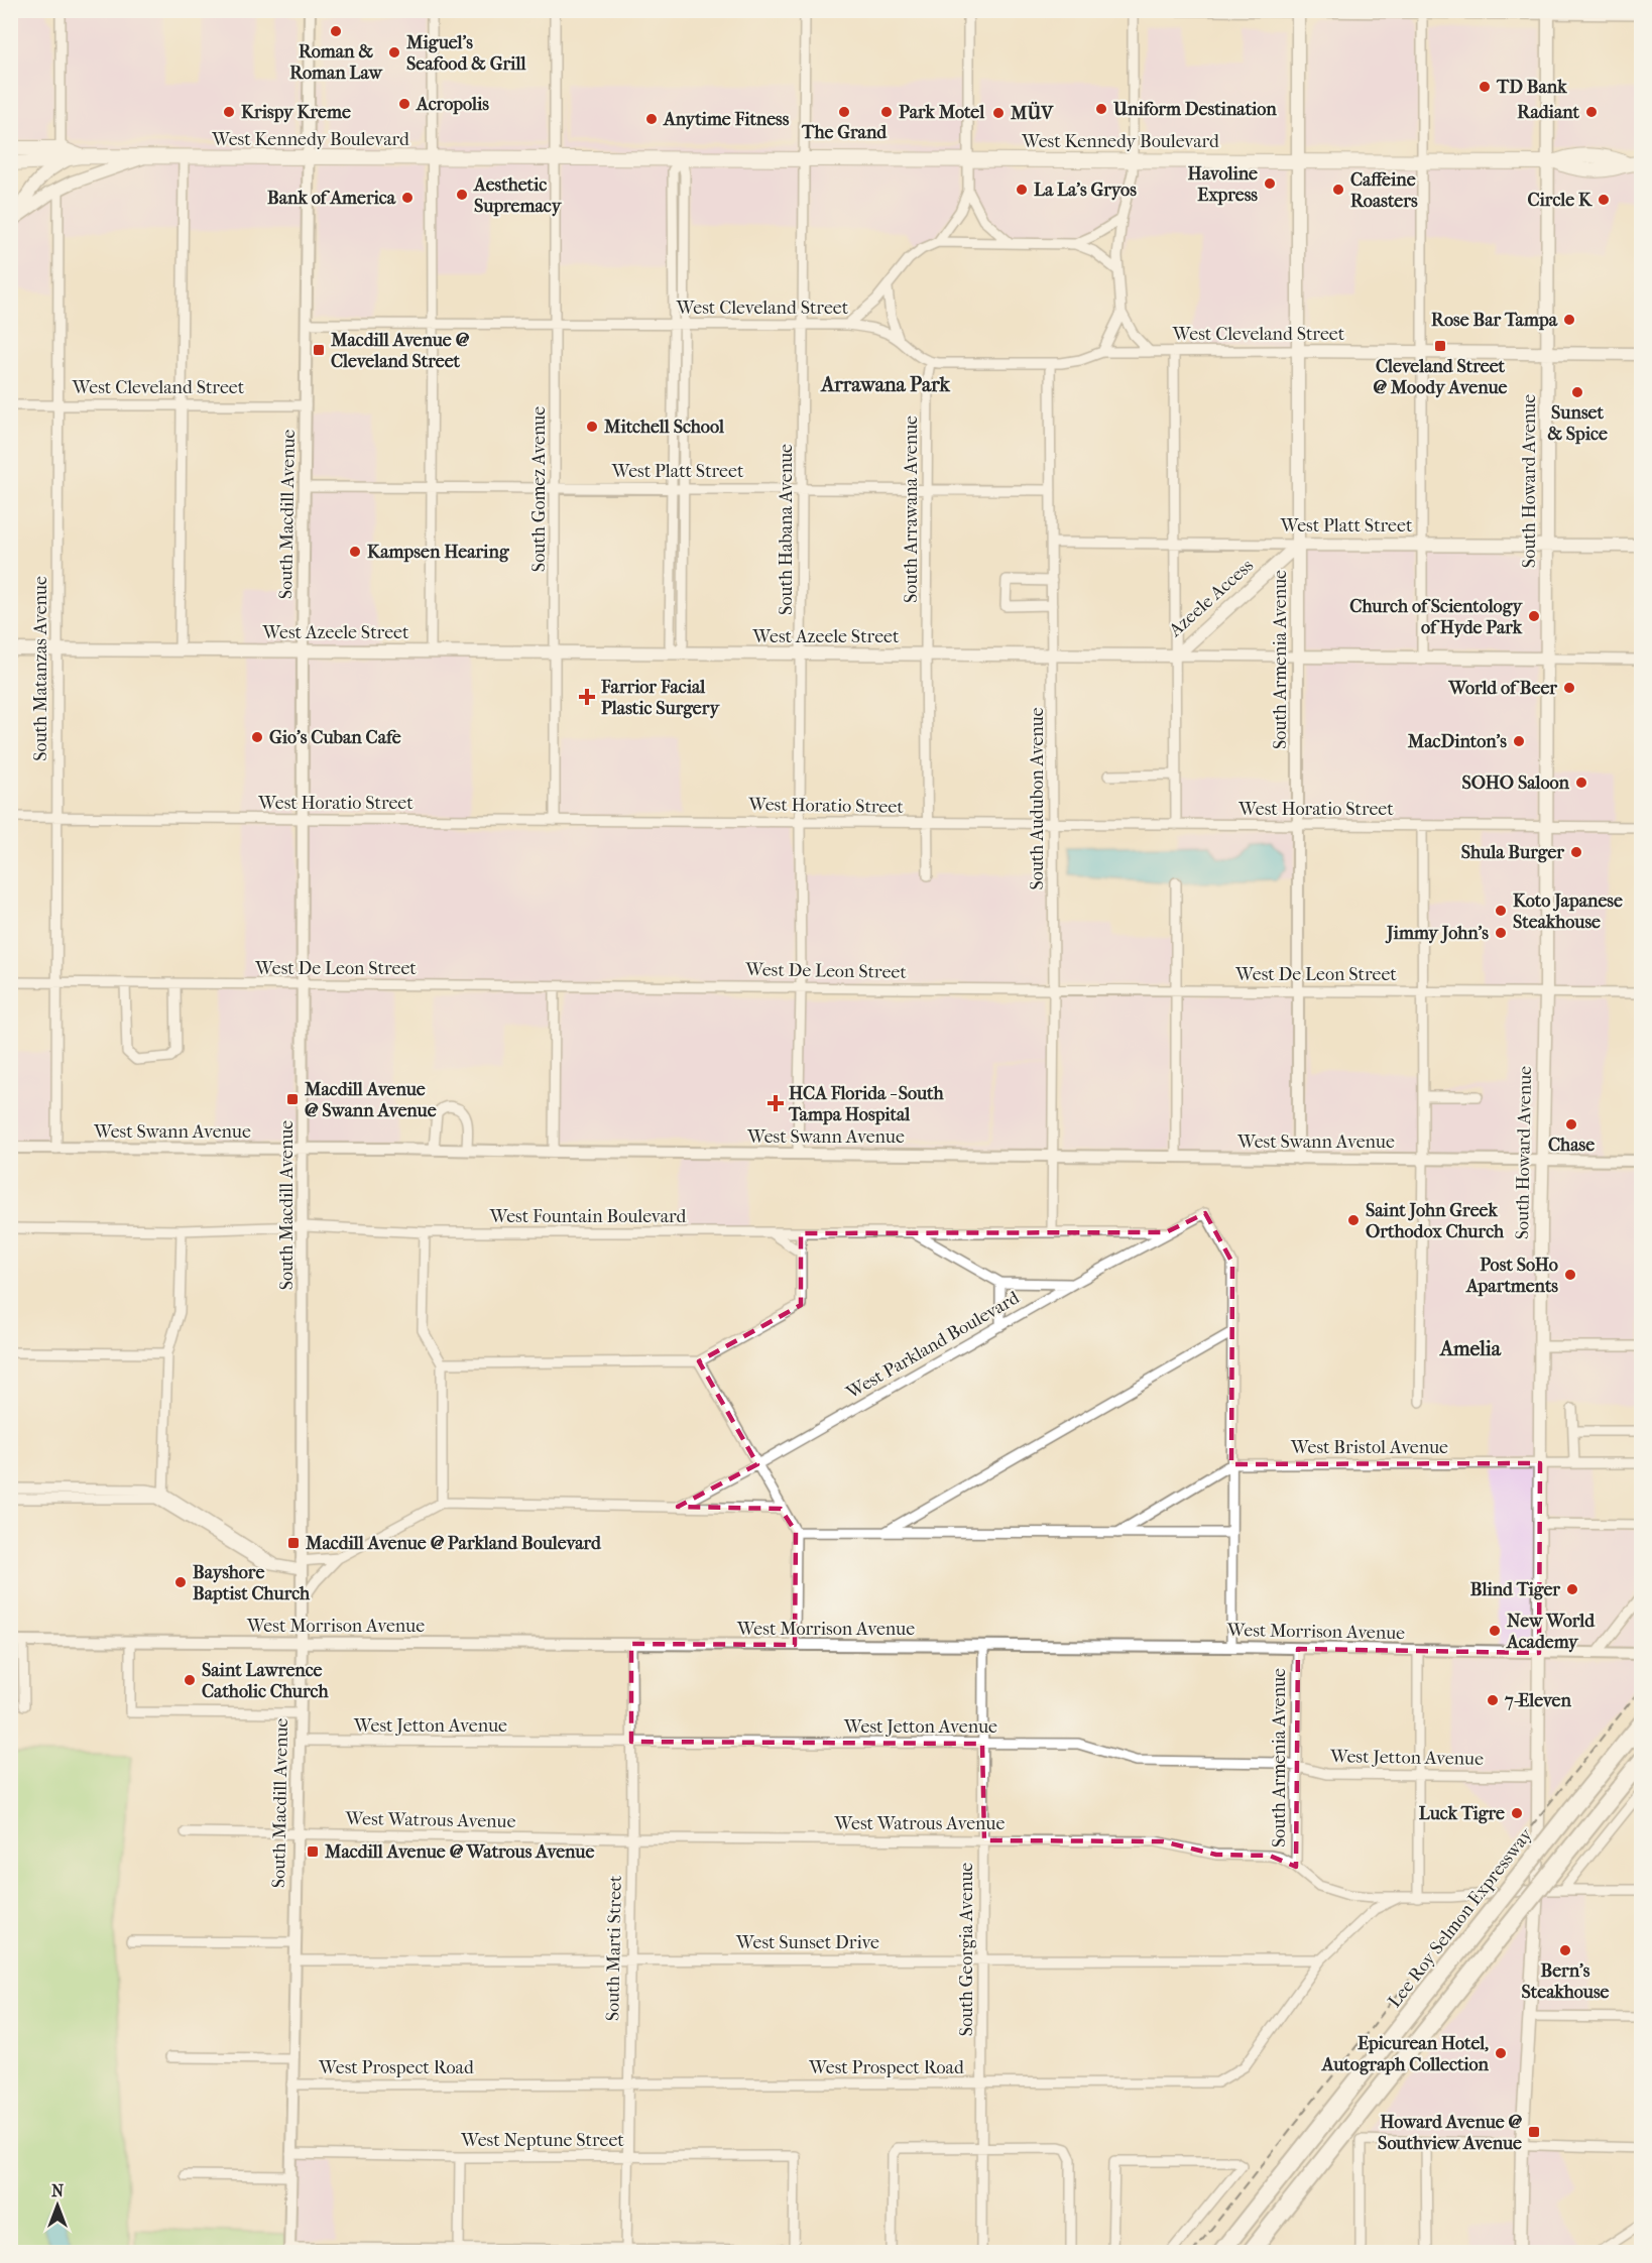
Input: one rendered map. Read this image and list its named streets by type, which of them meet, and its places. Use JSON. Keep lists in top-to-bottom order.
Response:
{
  "streets": {
    "highway": ["Lee Roy Selmon Expressway"],
    "main road": [
      "West Kennedy Boulevard",
      "West Cleveland Street",
      "West Platt Street",
      "South Howard Avenue",
      "Azeele Access",
      "West Azeele Street",
      "South Armenia Avenue"
    ],
    "street": [
      "South Gomez Avenue",
      "South Arrawana Avenue",
      "South Macdill Avenue",
      "South Habana Avenue",
      "South Matanzas Avenue",
      "South Audubon Avenue",
      "West Horatio Street",
      "West De Leon Street",
      "West Swann Avenue",
      "West Fountain Boulevard",
      "West Parkland Boulevard",
      "West Bristol Avenue",
      "West Morrison Avenue",
      "West Jetton Avenue",
      "West Watrous Avenue",
      "West Sunset Drive",
      "South Marti Street",
      "South Georgia Avenue",
      "West Prospect Road",
      "West Neptune Street"
    ]
  },
  "crossings": [
    ["West Kennedy Boulevard", "South Howard Avenue"],
    ["West Kennedy Boulevard", "South Gomez Avenue"],
    ["West Kennedy Boulevard", "South Macdill Avenue"],
    ["West Kennedy Boulevard", "South Habana Avenue"],
    ["West Kennedy Boulevard", "South Armenia Avenue"],
    ["West Cleveland Street", "South Howard Avenue"],
    ["West Cleveland Street", "South Gomez Avenue"],
    ["West Cleveland Street", "South Arrawana Avenue"],
    ["West Cleveland Street", "South Macdill Avenue"],
    ["West Cleveland Street", "South Habana Avenue"],
    ["West Cleveland Street", "South Armenia Avenue"],
    ["West Cleveland Street", "South Matanzas Avenue"],
    ["West Cleveland Street", "South Audubon Avenue"],
    ["West Platt Street", "South Howard Avenue"],
    ["West Platt Street", "South Gomez Avenue"],
    ["West Platt Street", "South Arrawana Avenue"],
    ["West Platt Street", "South Macdill Avenue"],
    ["West Platt Street", "South Habana Avenue"],
    ["West Platt Street", "Azeele Access"],
    ["West Platt Street", "South Armenia Avenue"],
    ["West Platt Street", "South Audubon Avenue"],
    ["South Howard Avenue", "West Azeele Street"],
    ["South Howard Avenue", "West Horatio Street"],
    ["South Howard Avenue", "West De Leon Street"],
    ["South Howard Avenue", "West Swann Avenue"],
    ["South Howard Avenue", "West Bristol Avenue"],
    ["South Howard Avenue", "West Morrison Avenue"],
    ["South Howard Avenue", "West Jetton Avenue"],
    ["South Howard Avenue", "West Watrous Avenue"],
    ["South Gomez Avenue", "West Azeele Street"],
    ["South Gomez Avenue", "West Horatio Street"],
    ["South Arrawana Avenue", "West Azeele Street"],
    ["South Arrawana Avenue", "West Horatio Street"],
    ["South Macdill Avenue", "West Azeele Street"],
    ["South Macdill Avenue", "West Horatio Street"],
    ["South Macdill Avenue", "West De Leon Street"],
    ["South Macdill Avenue", "West Swann Avenue"],
    ["South Macdill Avenue", "West Fountain Boulevard"],
    ["South Macdill Avenue", "West Parkland Boulevard"],
    ["South Macdill Avenue", "West Morrison Avenue"],
    ["South Macdill Avenue", "West Jetton Avenue"],
    ["South Macdill Avenue", "West Watrous Avenue"],
    ["South Macdill Avenue", "West Sunset Drive"],
    ["South Macdill Avenue", "West Prospect Road"],
    ["South Macdill Avenue", "West Neptune Street"],
    ["South Habana Avenue", "West Azeele Street"],
    ["South Habana Avenue", "West Horatio Street"],
    ["South Habana Avenue", "West De Leon Street"],
    ["South Habana Avenue", "West Swann Avenue"],
    ["Azeele Access", "West Azeele Street"],
    ["Azeele Access", "South Armenia Avenue"],
    ["West Azeele Street", "South Armenia Avenue"],
    ["West Azeele Street", "South Matanzas Avenue"],
    ["West Azeele Street", "South Audubon Avenue"],
    ["South Armenia Avenue", "West Horatio Street"],
    ["South Armenia Avenue", "West De Leon Street"],
    ["South Armenia Avenue", "West Swann Avenue"],
    ["South Armenia Avenue", "West Morrison Avenue"],
    ["South Armenia Avenue", "West Jetton Avenue"],
    ["South Armenia Avenue", "West Watrous Avenue"],
    ["South Matanzas Avenue", "West Horatio Street"],
    ["South Matanzas Avenue", "West De Leon Street"],
    ["South Matanzas Avenue", "West Swann Avenue"],
    ["South Audubon Avenue", "West Horatio Street"],
    ["South Audubon Avenue", "West De Leon Street"],
    ["South Audubon Avenue", "West Swann Avenue"],
    ["South Audubon Avenue", "West Fountain Boulevard"],
    ["West Fountain Boulevard", "West Parkland Boulevard"],
    ["West Morrison Avenue", "South Marti Street"],
    ["West Morrison Avenue", "South Georgia Avenue"],
    ["West Jetton Avenue", "South Marti Street"],
    ["West Jetton Avenue", "South Georgia Avenue"],
    ["West Watrous Avenue", "South Marti Street"],
    ["West Watrous Avenue", "South Georgia Avenue"],
    ["West Watrous Avenue", "West Prospect Road"],
    ["West Sunset Drive", "South Marti Street"],
    ["West Sunset Drive", "South Georgia Avenue"],
    ["West Sunset Drive", "West Prospect Road"],
    ["South Marti Street", "West Prospect Road"],
    ["South Marti Street", "West Neptune Street"],
    ["South Georgia Avenue", "West Prospect Road"]
  ],
  "districts": ["Arrawana Park", "Amelia"],
  "places": {
    "other": [
      "Roman & Roman Law",
      "Miguel's Seafood & Grill",
      "TD Bank",
      "Acropolis",
      "Uniform Destination",
      "Krispy Kreme",
      "The Grand",
      "Park Motel",
      "Radiant",
      "MÜV",
      "Anytime Fitness",
      "Havoline Express",
      "La La's Gryos",
      "Caffeine Roasters",
      "Aesthetic Supremacy",
      "Bank of America",
      "Circle K",
      "Rose Bar Tampa",
      "Sunset & Spice",
      "Mitchell School",
      "Kampsen Hearing",
      "Church of Scientology of Hyde Park",
      "World of Beer",
      "Gio's Cuban Cafe",
      "MacDinton's",
      "SOHO Saloon",
      "Shula Burger",
      "Koto Japanese Steakhouse",
      "Jimmy John's",
      "Chase",
      "Saint John Greek Orthodox Church",
      "Post SoHo Apartments",
      "Bayshore Baptist Church",
      "Blind Tiger",
      "New World Academy",
      "Saint Lawrence Catholic Church",
      "7-Eleven",
      "Luck Tigre",
      "Bern's Steakhouse",
      "Epicurean Hotel, Autograph Collection"
    ],
    "transit": [
      "Cleveland Street @ Moody Avenue",
      "Macdill Avenue @ Cleveland Street",
      "Macdill Avenue @ Swann Avenue",
      "Macdill Avenue @ Parkland Boulevard",
      "Macdill Avenue @ Watrous Avenue",
      "Howard Avenue @ Southview Avenue"
    ],
    "health": ["Farrior Facial Plastic Surgery", "HCA Florida - South Tampa Hospital"]
  },
  "north": "top"
}
